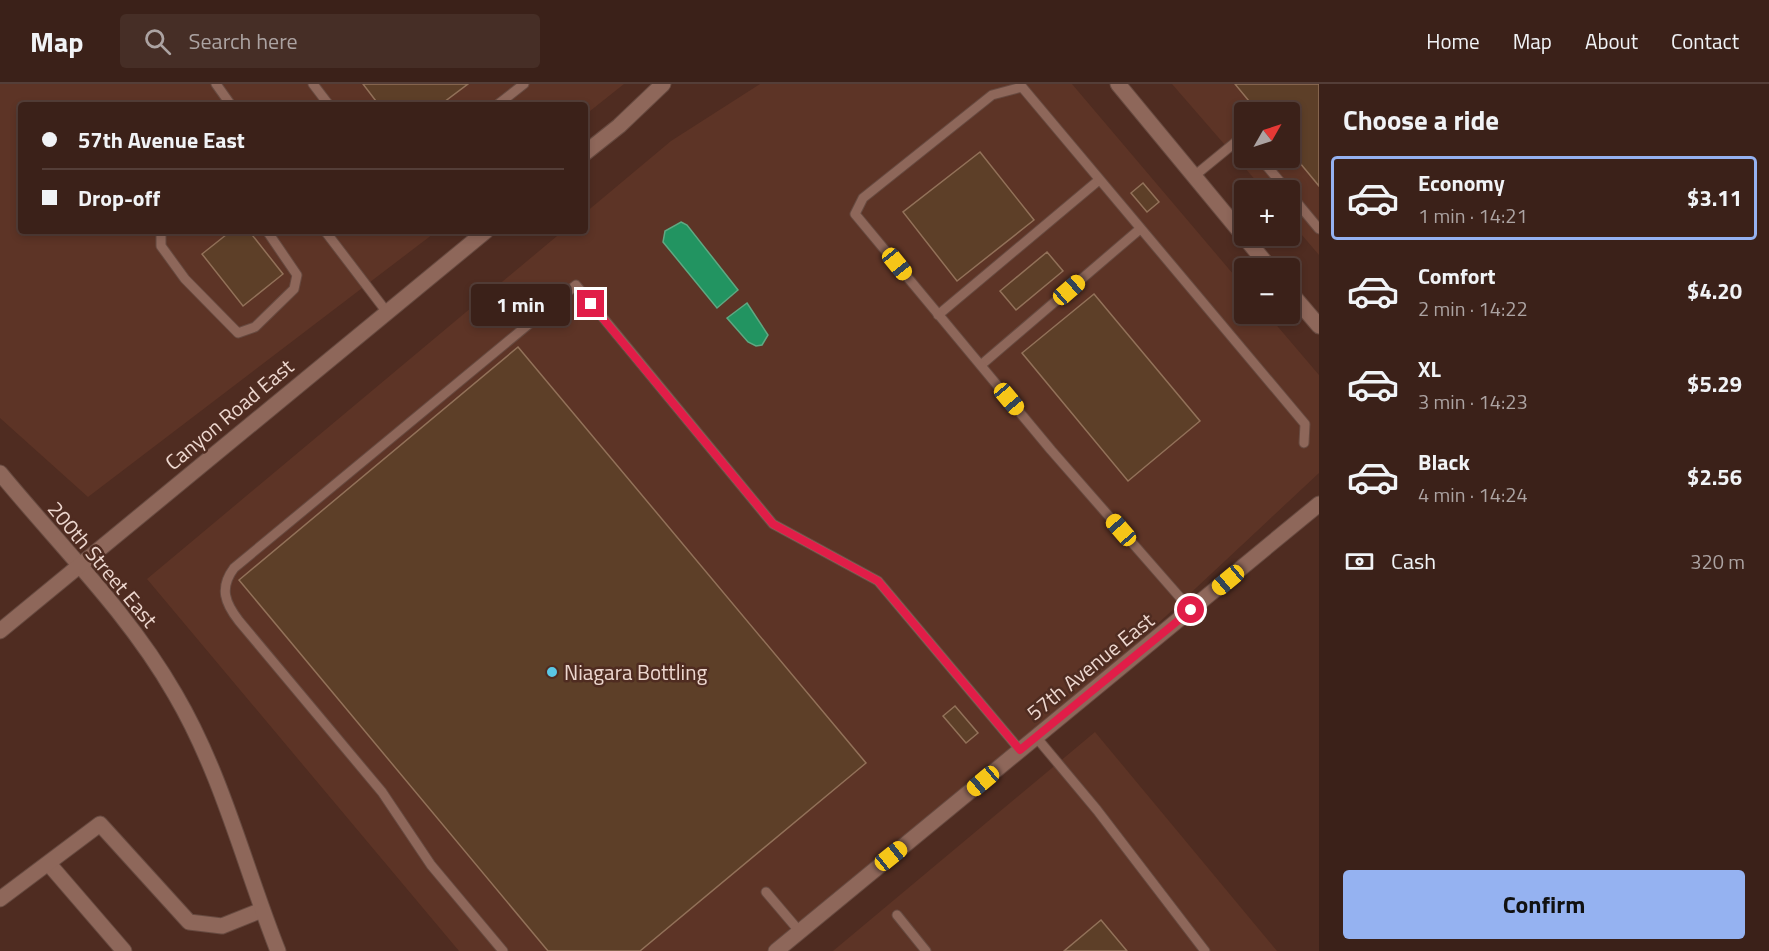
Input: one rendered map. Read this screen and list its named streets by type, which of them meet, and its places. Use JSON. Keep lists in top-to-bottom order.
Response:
{
  "streets": {
    "street": ["Canyon Road East", "200th Street East", "57th Avenue East"]
  },
  "crossings": [
    ["Canyon Road East", "200th Street East"]
  ],
  "places": ["Niagara Bottling"],
  "north": "top right",
  "page": {
    "header": "Map",
    "search": "Search here",
    "nav": [
      "Home",
      "Map",
      "About",
      "Contact"
    ],
    "heading": "Choose a ride",
    "map_buttons": ["+", "−"],
    "banner": ["57th Avenue East", "Drop-off"],
    "list": [
      {
        "name": "Economy",
        "note": "1 min · 14:21",
        "value": "$3.11"
      },
      {
        "name": "Comfort",
        "note": "2 min · 14:22",
        "value": "$4.20"
      },
      {
        "name": "XL",
        "note": "3 min · 14:23",
        "value": "$5.29"
      },
      {
        "name": "Black",
        "note": "4 min · 14:24",
        "value": "$2.56"
      }
    ],
    "bubble": "1 min",
    "pay": ["Cash", "320 m"],
    "buttons": "Confirm"
  }
}
